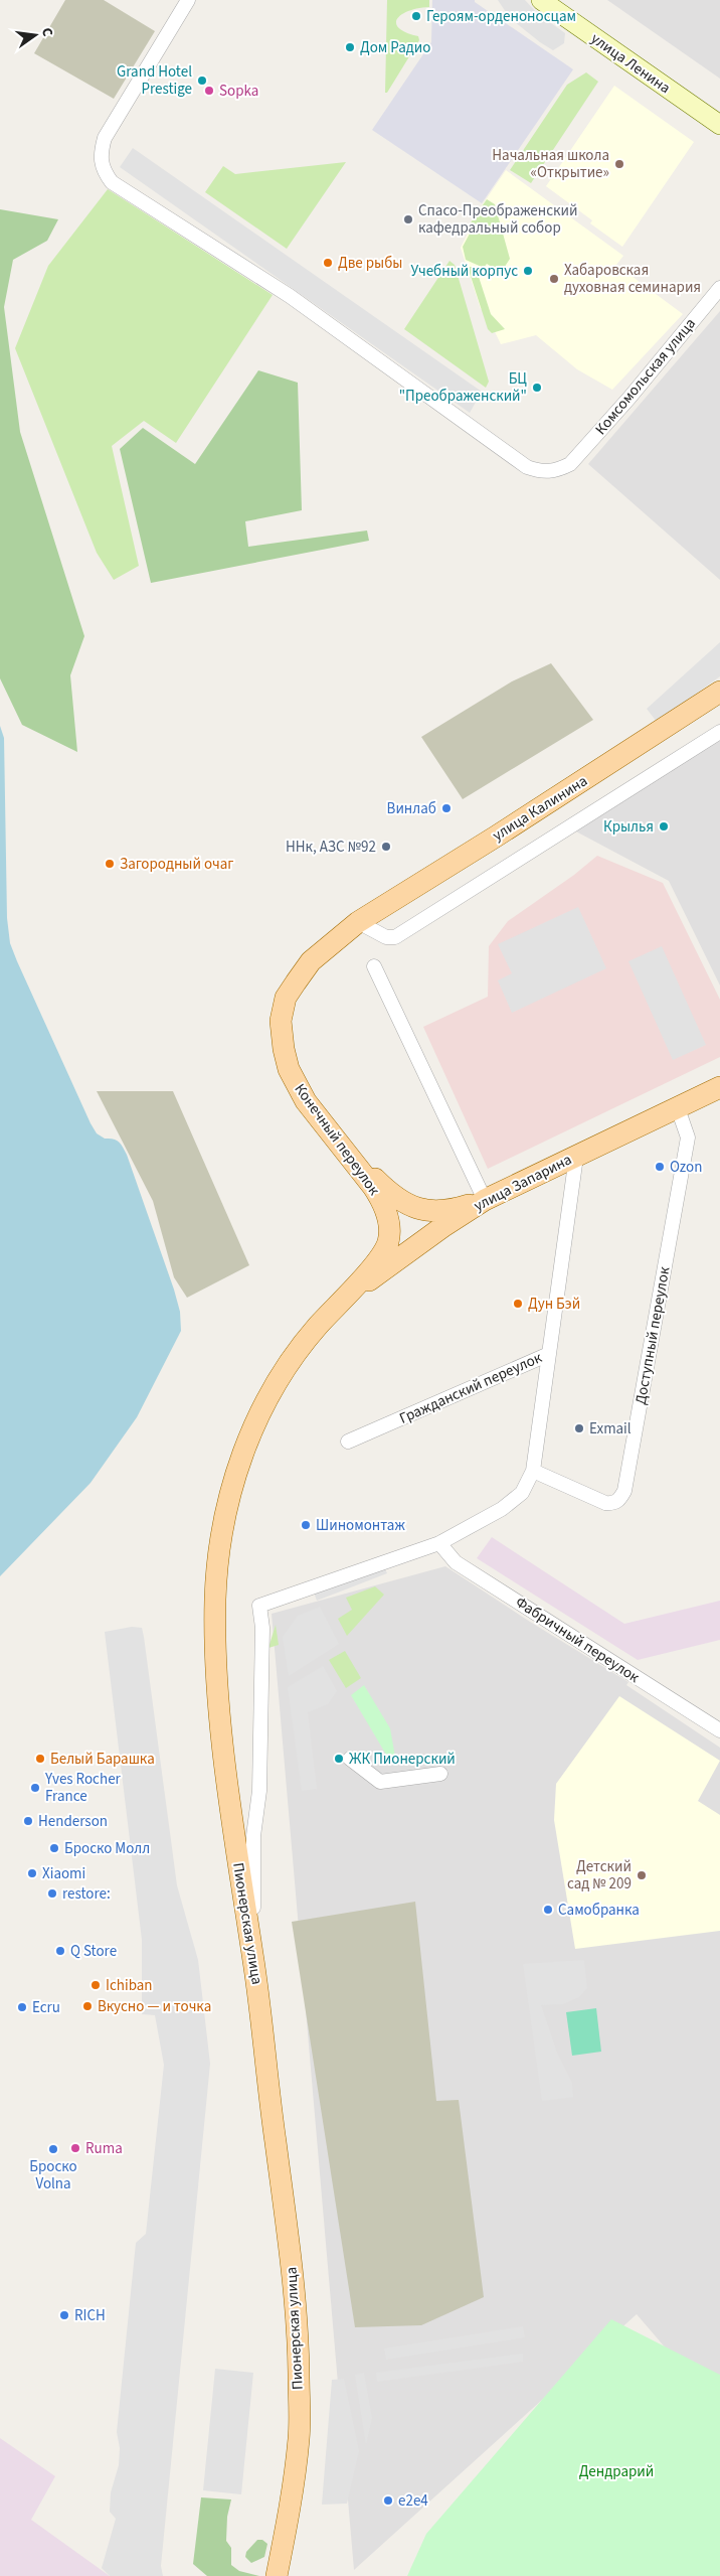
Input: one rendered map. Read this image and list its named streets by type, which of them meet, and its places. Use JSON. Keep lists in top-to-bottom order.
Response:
{
  "streets": {
    "main road": [
      "улица Ленина",
      "улица Калинина",
      "Конечный переулок",
      "улица Запарина",
      "Пионерская улица"
    ],
    "street": [
      "Комсомольская улица",
      "Доступный переулок",
      "Гражданский переулок",
      "Фабричный переулок"
    ]
  },
  "crossings": [
    ["улица Калинина", "Конечный переулок"],
    ["Конечный переулок", "улица Запарина"],
    ["Конечный переулок", "Пионерская улица"],
    ["улица Запарина", "Доступный переулок"],
    ["улица Запарина", "Гражданский переулок"],
    ["улица Запарина", "Пионерская улица"]
  ],
  "parks": ["Дендрарий"],
  "places": [
    "Героям-орденоносцам",
    "Дом Радио",
    "Grand Hotel Prestige",
    "Sopka",
    "Начальная школа «Открытие»",
    "Спасо-Преображенский кафедральный собор",
    "Две рыбы",
    "Учебный корпус",
    "Хабаровская духовная семинария",
    "БЦ \"Преображенский\"",
    "Винлаб",
    "Крылья",
    "ННк, АЗС №92",
    "Загородный очаг",
    "Ozon",
    "Дун Бэй",
    "Exmail",
    "Шиномонтаж",
    "Белый Барашка",
    "ЖК Пионерский",
    "Yves Rocher France",
    "Henderson",
    "Броско Молл",
    "Xiaomi",
    "Детский сад № 209",
    "restore:",
    "Самобранка",
    "Q Store",
    "Ichiban",
    "Вкусно — и точка",
    "Ecru",
    "Ruma",
    "Броско Volna",
    "RICH",
    "е2е4"
  ],
  "north": "right"
}
